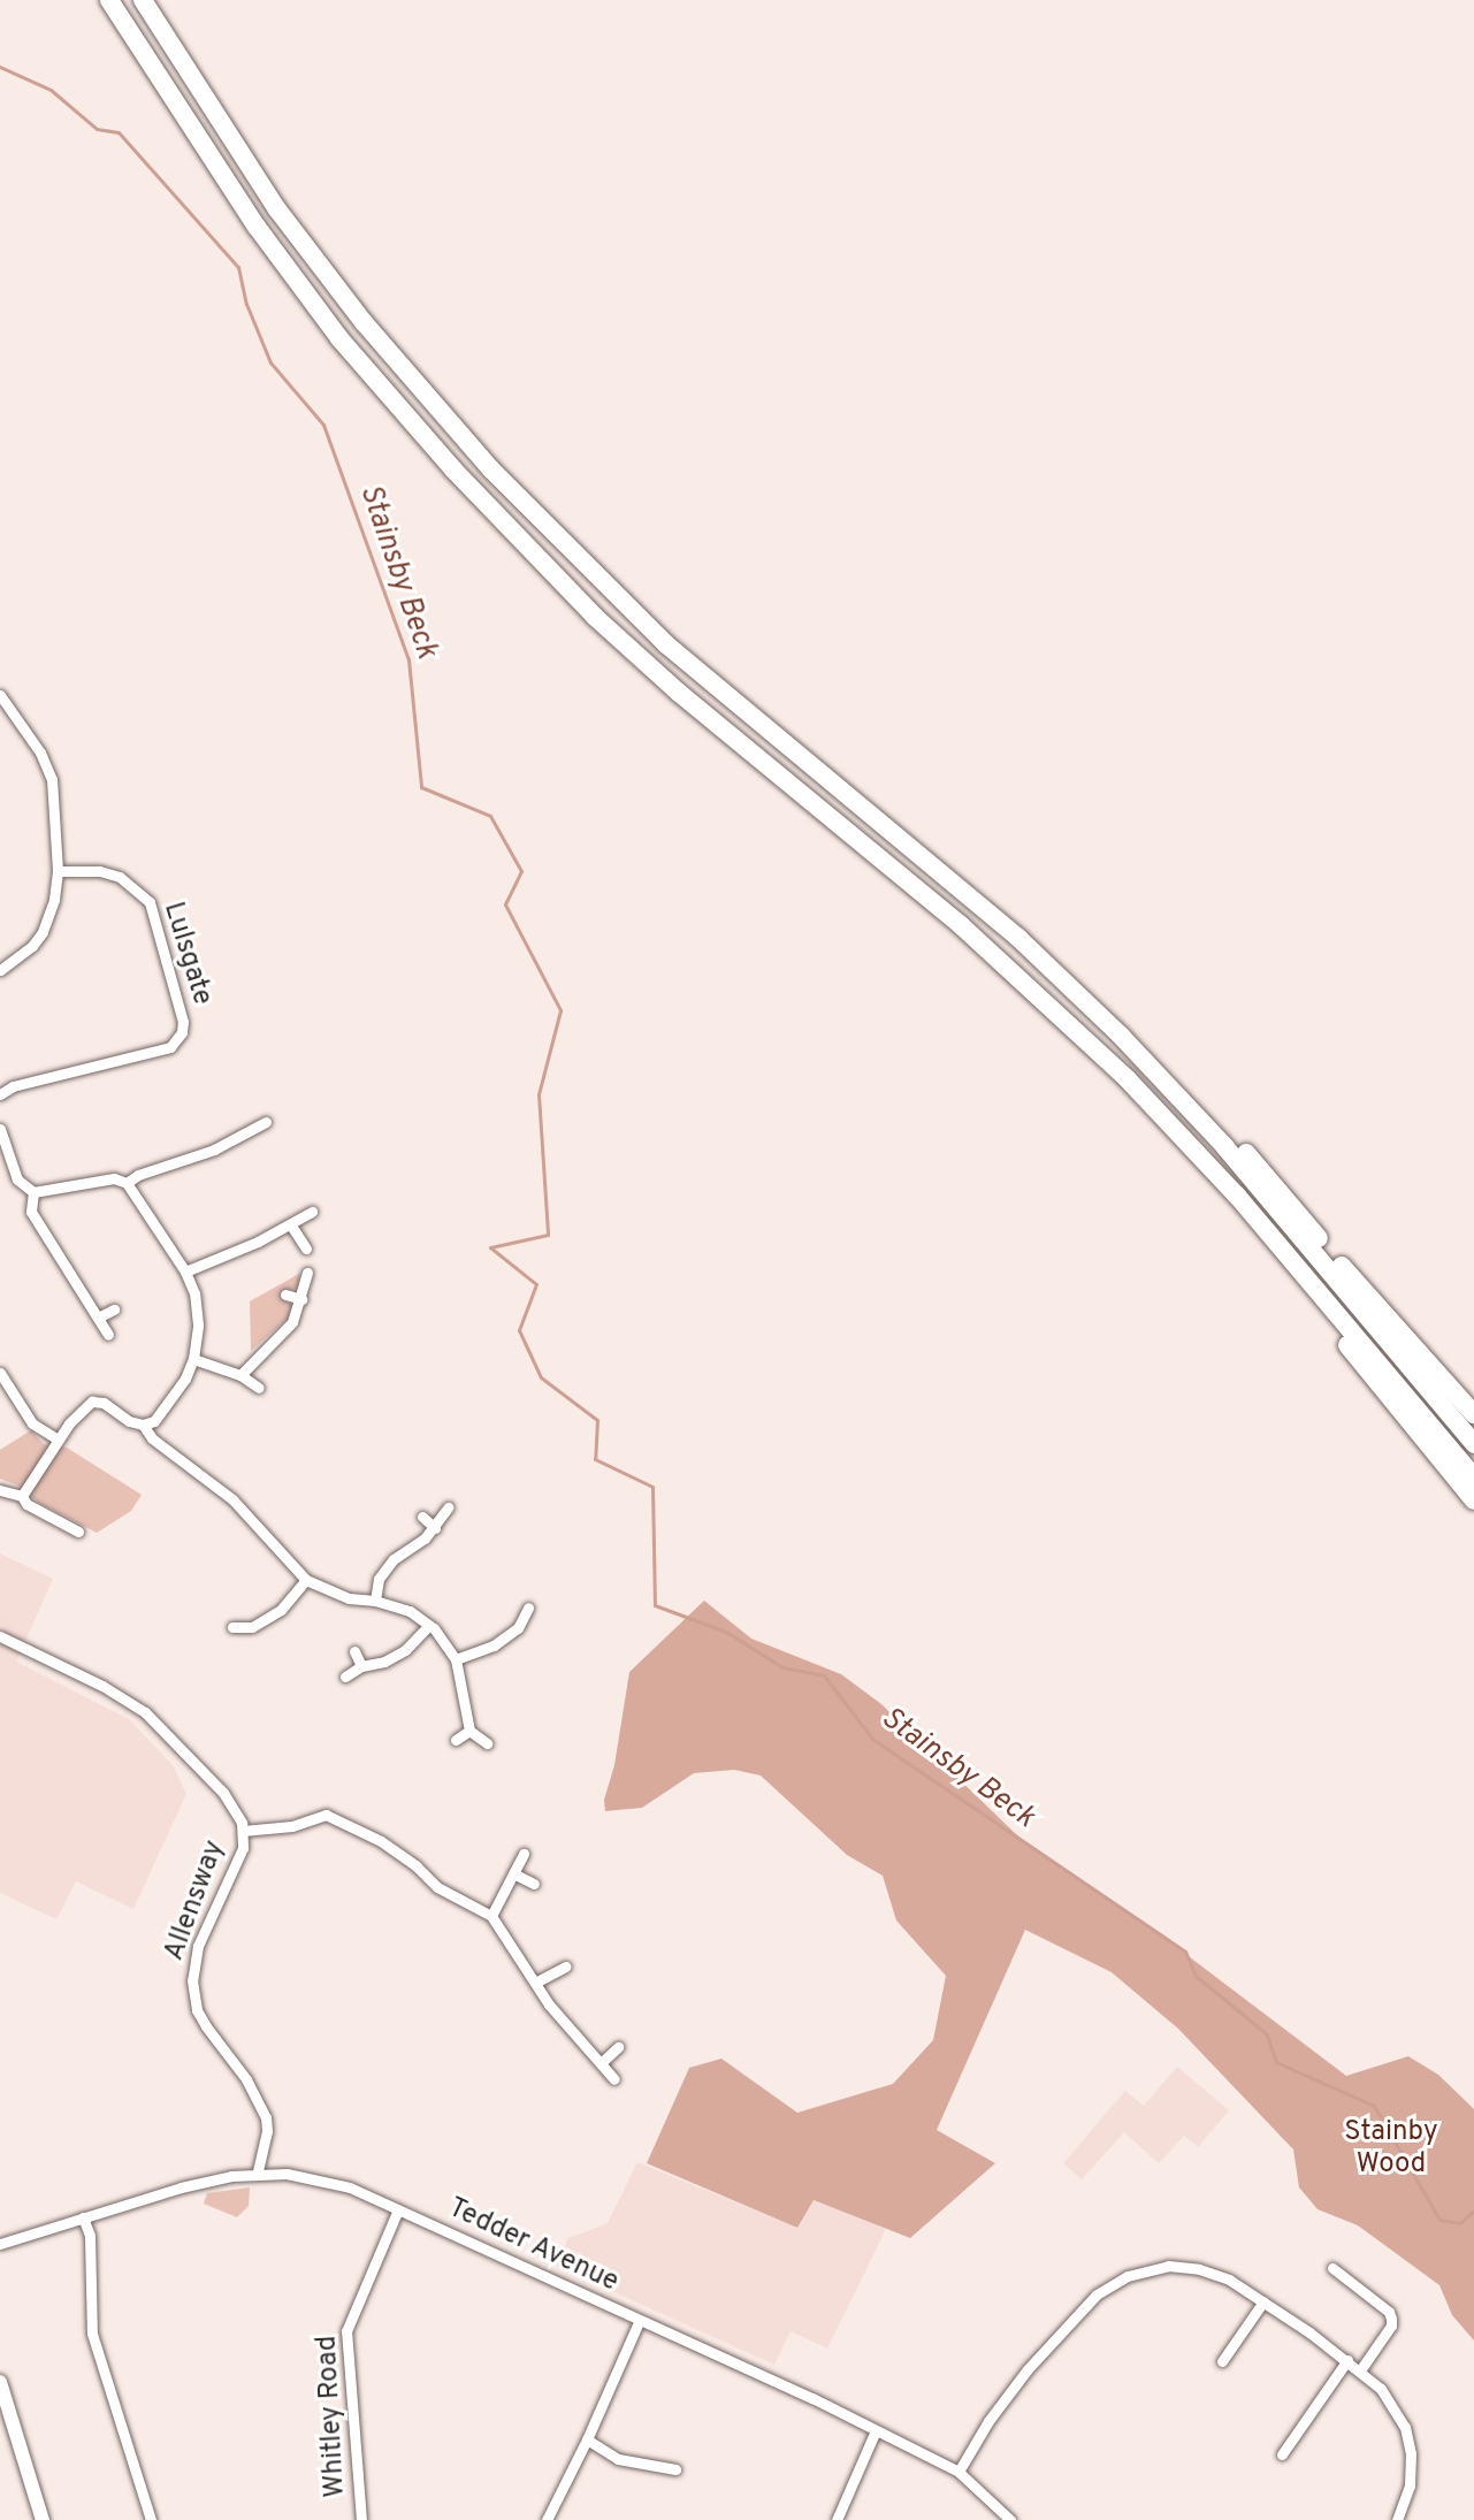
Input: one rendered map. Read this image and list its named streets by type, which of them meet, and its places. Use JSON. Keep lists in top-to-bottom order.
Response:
{
  "streets": {
    "street": [
      "Lulsgate",
      "Allensway",
      "Tedder Avenue",
      "Whitley Road"
    ]
  },
  "crossings": [
    ["Allensway", "Tedder Avenue"],
    ["Tedder Avenue", "Whitley Road"]
  ],
  "water": ["Stainsby Beck"],
  "parks": ["Stainby Wood"]
}
